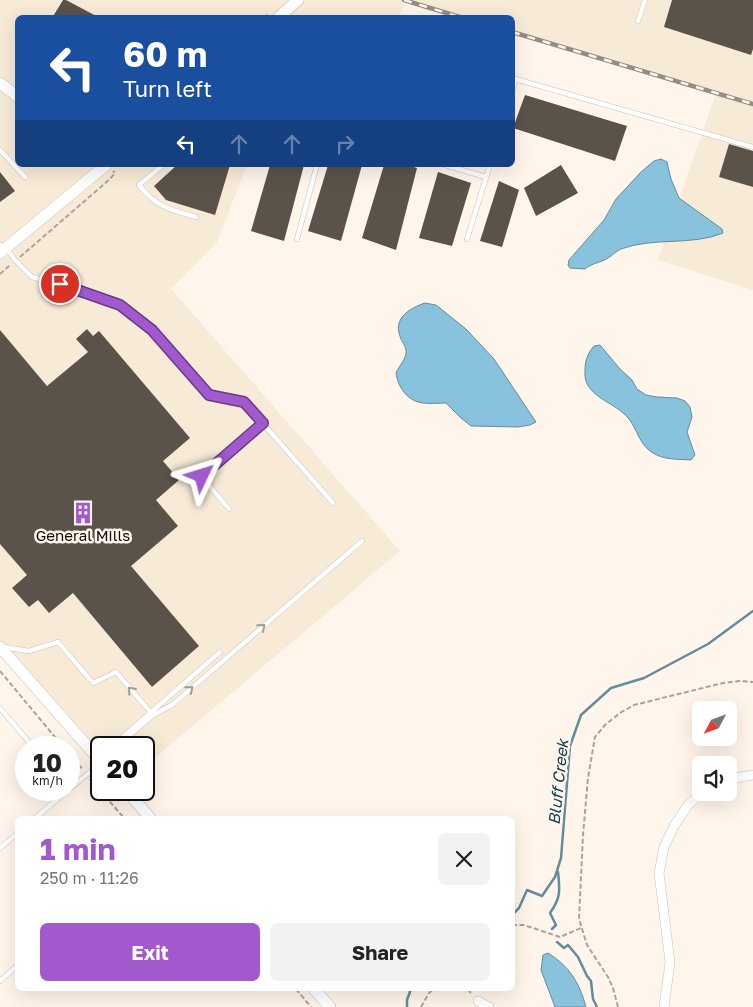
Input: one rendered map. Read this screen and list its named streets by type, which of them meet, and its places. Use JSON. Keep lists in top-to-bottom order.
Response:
{
  "water": ["Bluff Creek"],
  "places": {
    "building": ["General Mills"]
  },
  "north": "bottom left",
  "page": {
    "turn": ["60 m", "Turn left"],
    "speed": "10 km/h",
    "limit": "20",
    "heading": ["1 min", "250 m · 11:26"],
    "buttons": ["Exit", "Share"]
  }
}
